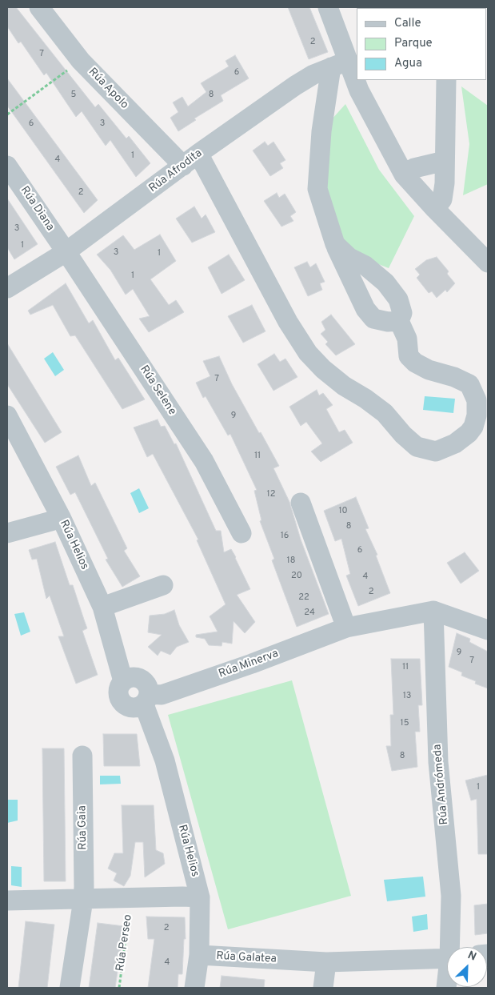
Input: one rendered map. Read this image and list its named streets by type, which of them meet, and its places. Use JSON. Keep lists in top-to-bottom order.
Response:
{
  "streets": {
    "street": [
      "Rúa Apolo",
      "Rúa Afrodita",
      "Rúa Diana",
      "Rúa Selene",
      "Rúa Helios",
      "Rúa Minerva",
      "Rúa Andrómeda",
      "Rúa Gaia",
      "Rúa Perseo",
      "Rúa Galatea"
    ]
  },
  "crossings": [
    ["Rúa Apolo", "Rúa Afrodita"],
    ["Rúa Afrodita", "Rúa Diana"],
    ["Rúa Afrodita", "Rúa Selene"],
    ["Rúa Diana", "Rúa Selene"],
    ["Rúa Helios", "Rúa Minerva"],
    ["Rúa Helios", "Rúa Perseo"],
    ["Rúa Helios", "Rúa Galatea"],
    ["Rúa Minerva", "Rúa Andrómeda"],
    ["Rúa Gaia", "Rúa Perseo"]
  ],
  "house_numbers": [
    "2",
    "7",
    "6",
    "5",
    "8",
    "6",
    "3",
    "1",
    "4",
    "2",
    "3",
    "1",
    "3",
    "1",
    "1",
    "7",
    "9",
    "11",
    "12",
    "10",
    "8",
    "16",
    "6",
    "18",
    "20",
    "4",
    "2",
    "22",
    "24",
    "9",
    "7",
    "11",
    "13",
    "15",
    "8",
    "1",
    "2",
    "4"
  ],
  "legend": ["Calle", "Parque", "Agua"],
  "north": "top right"
}
